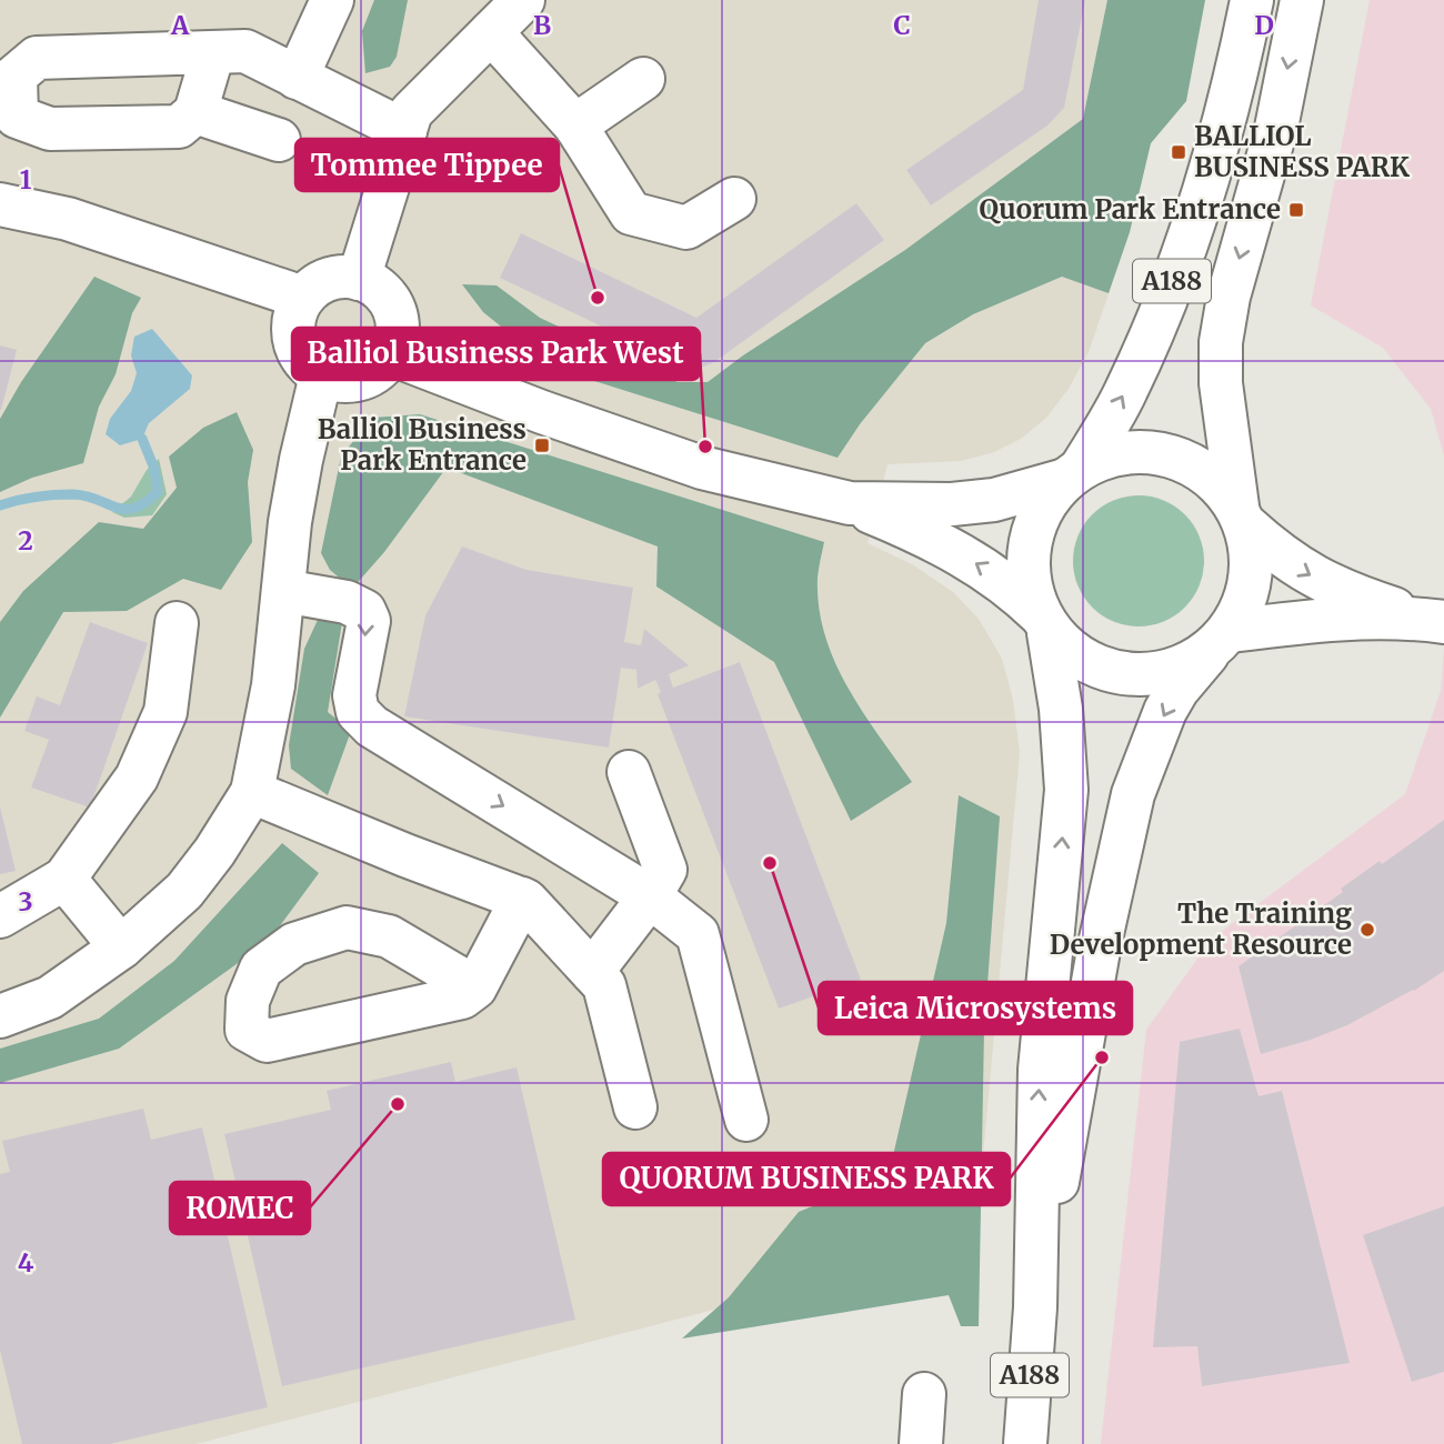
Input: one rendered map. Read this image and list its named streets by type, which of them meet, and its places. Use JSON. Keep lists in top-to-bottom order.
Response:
{
  "streets": {
    "street": ["A188"]
  },
  "places": {
    "transit": ["BALLIOL BUSINESS PARK", "Quorum Park Entrance", "Balliol Business Park Entrance"],
    "other": [
      "Tommee Tippee",
      "Balliol Business Park West",
      "Leica Microsystems",
      "The Training Development Resource",
      "QUORUM BUSINESS PARK",
      "ROMEC"
    ]
  },
  "grid": {
    "columns": [
      "A",
      "B",
      "C",
      "D"
    ],
    "rows": [
      "1",
      "2",
      "3",
      "4"
    ]
  }
}
